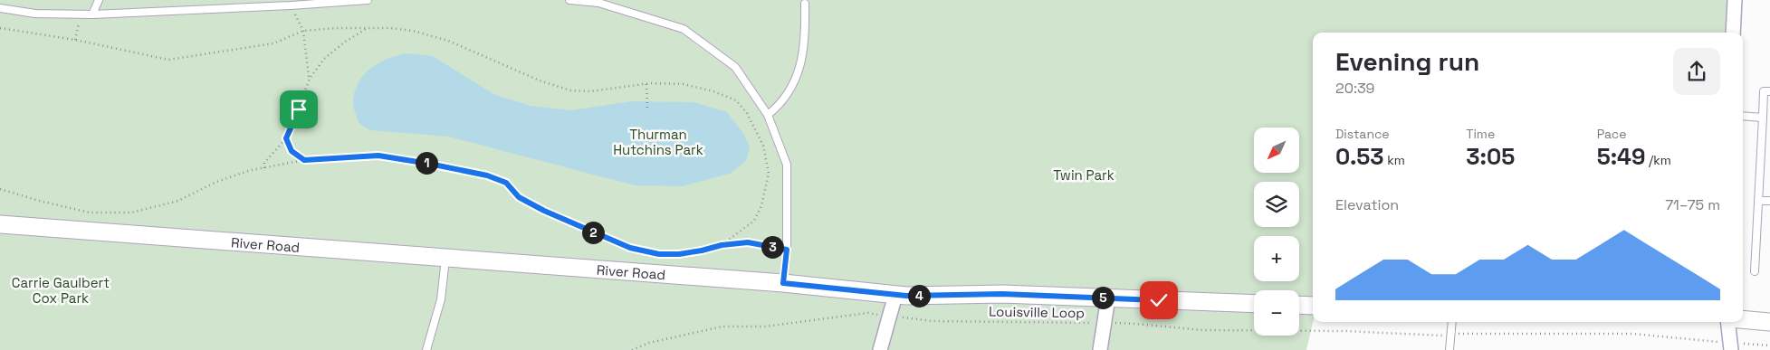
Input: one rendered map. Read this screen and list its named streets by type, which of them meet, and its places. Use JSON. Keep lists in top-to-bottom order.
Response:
{
  "streets": {
    "street": ["River Road"],
    "path": ["Louisville Loop"]
  },
  "parks": ["Thurman Hutchins Park", "Twin Park", "Carrie Gaulbert Cox Park"],
  "north": "bottom left",
  "page": {
    "heading": ["Evening run", "20:39"],
    "stats": [
      ["Distance", "0.53 km"],
      ["Time", "3:05"],
      ["Pace", "5:49 /km"]
    ],
    "map_buttons": ["+", "−"],
    "pins": [
      "1",
      "2",
      "3",
      "4",
      "5"
    ],
    "chart": ["Elevation", "71–75 m"]
  }
}
